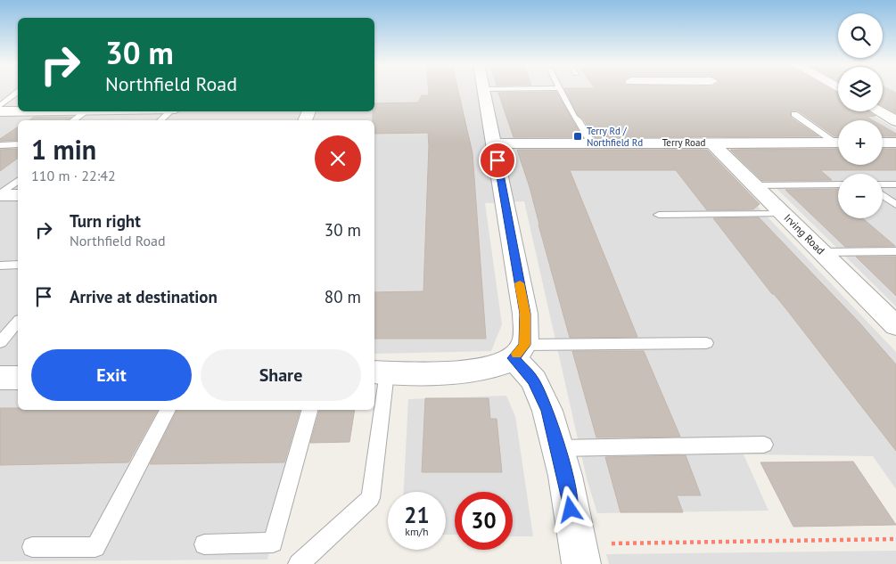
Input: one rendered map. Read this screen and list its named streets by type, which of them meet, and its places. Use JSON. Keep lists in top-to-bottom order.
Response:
{
  "streets": {
    "street": ["Terry Road", "Irving Road"]
  },
  "crossings": [
    ["Terry Road", "Irving Road"]
  ],
  "places": {
    "transit": ["Terry Rd / Northfield Rd"]
  },
  "page": {
    "map_buttons": ["+", "−"],
    "turn": ["30 m", "Northfield Road"],
    "heading": ["1 min", "110 m · 22:42"],
    "list": [
      {
        "name": "Turn right",
        "note": "Northfield Road",
        "value": "30 m"
      },
      {
        "name": "Arrive at destination",
        "value": "80 m"
      }
    ],
    "buttons": ["Exit", "Share"],
    "speed": "21 km/h",
    "limit": "30"
  }
}
